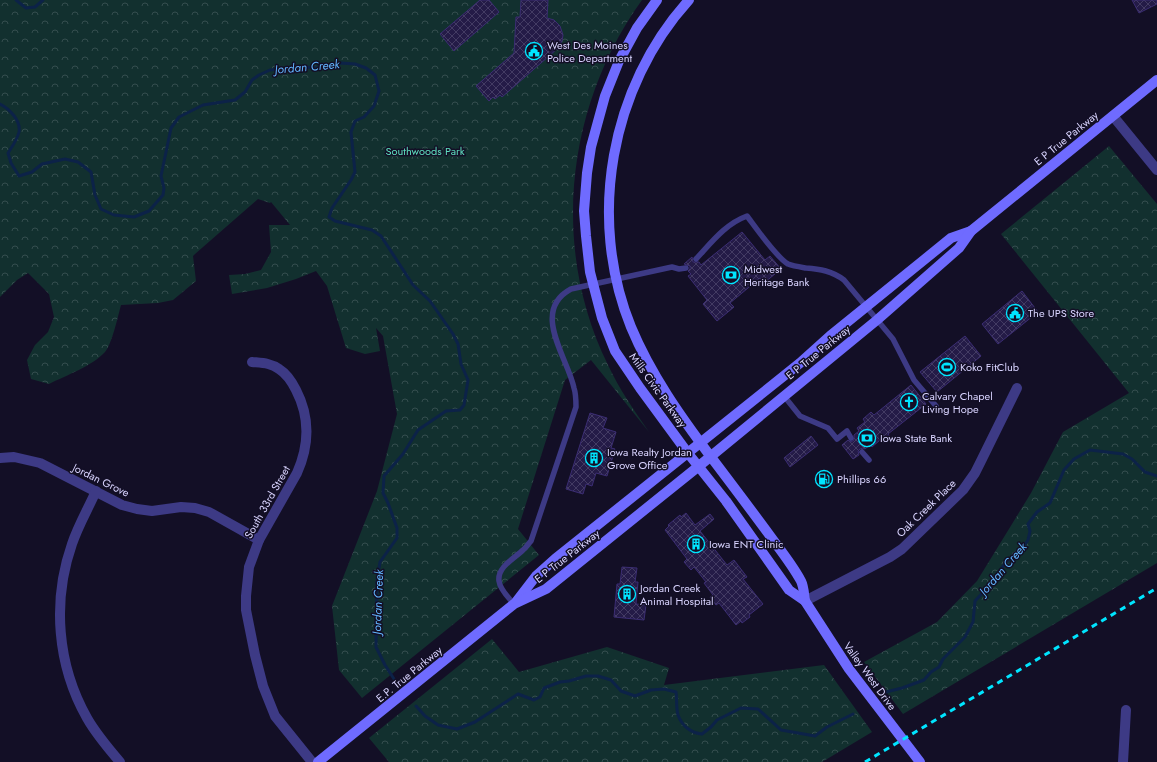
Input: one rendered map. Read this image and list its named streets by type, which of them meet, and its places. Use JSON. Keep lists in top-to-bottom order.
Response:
{
  "streets": {
    "main road": [
      "E P True Parkway",
      "Mills Civic Parkway",
      "E.P. True Parkway",
      "Valley West Drive"
    ],
    "street": ["Jordan Grove", "South 33rd Street", "Oak Creek Place"]
  },
  "crossings": [
    ["E P True Parkway", "Mills Civic Parkway"],
    ["E P True Parkway", "E.P. True Parkway"],
    ["E P True Parkway", "Valley West Drive"],
    ["Mills Civic Parkway", "Valley West Drive"],
    ["Jordan Grove", "South 33rd Street"],
    ["Oak Creek Place", "Valley West Drive"]
  ],
  "water": ["Jordan Creek"],
  "parks": ["Southwoods Park"],
  "places": {
    "public building": ["West Des Moines Police Department", "The UPS Store"],
    "bank": ["Midwest Heritage Bank", "Iowa State Bank"],
    "sports": ["Koko FitClub"],
    "church": ["Calvary Chapel Living Hope"],
    "building": ["Iowa Realty Jordan Grove Office", "Iowa ENT Clinic", "Jordan Creek Animal Hospital"],
    "fuel station": ["Phillips 66"]
  }
}
